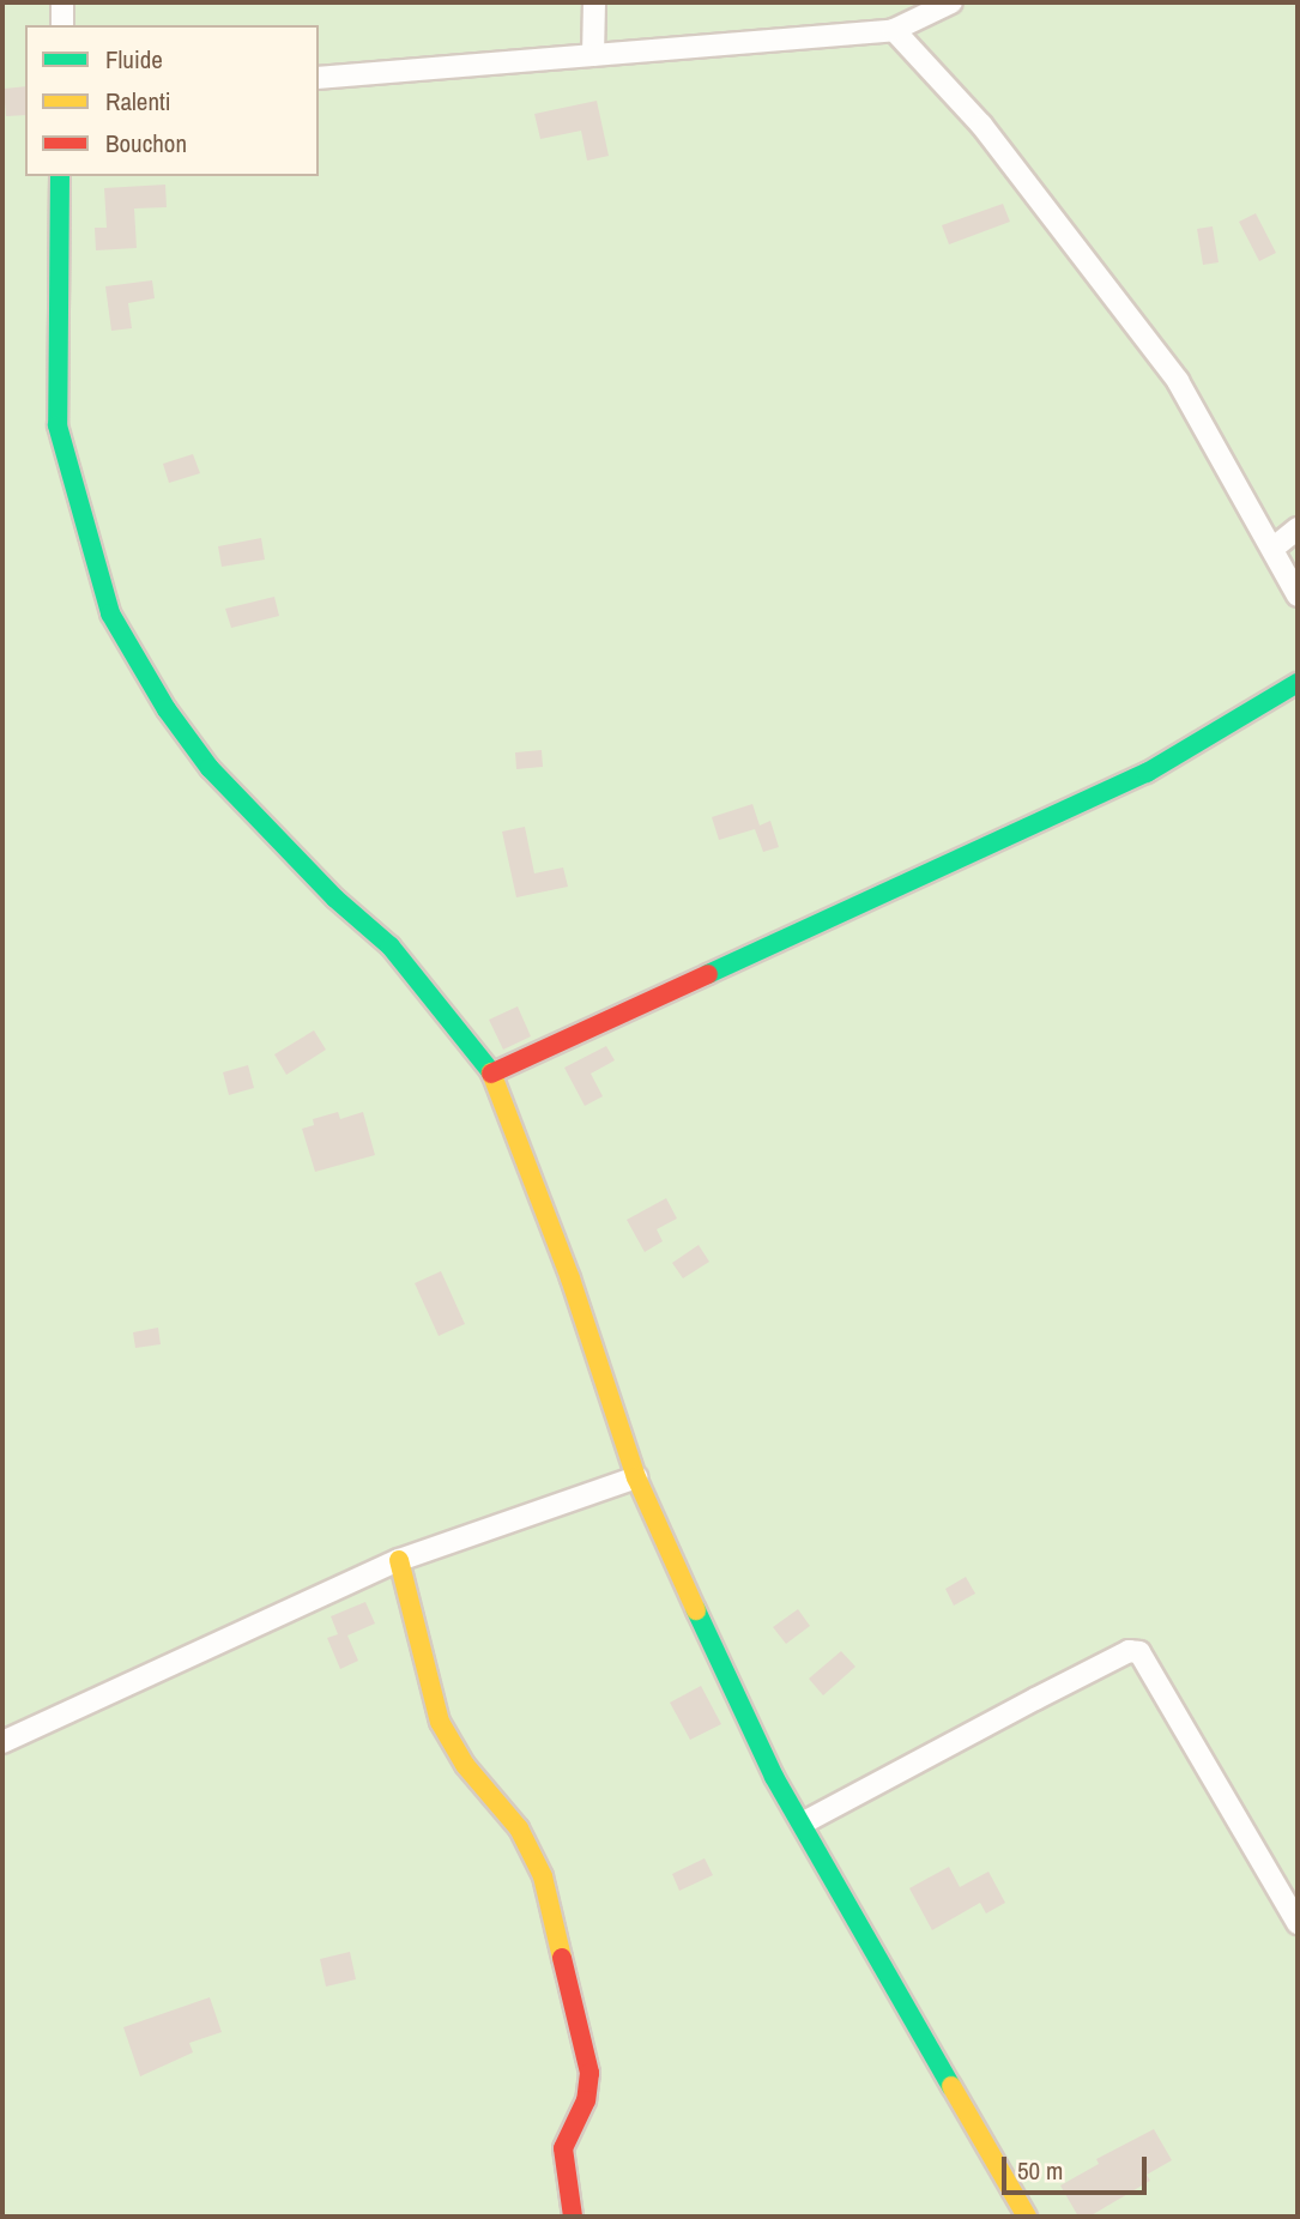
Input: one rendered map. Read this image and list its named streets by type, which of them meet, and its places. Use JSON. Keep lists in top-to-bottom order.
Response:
{
  "legend": ["Fluide", "Ralenti", "Bouchon"],
  "scale_bar": "50 m"
}
